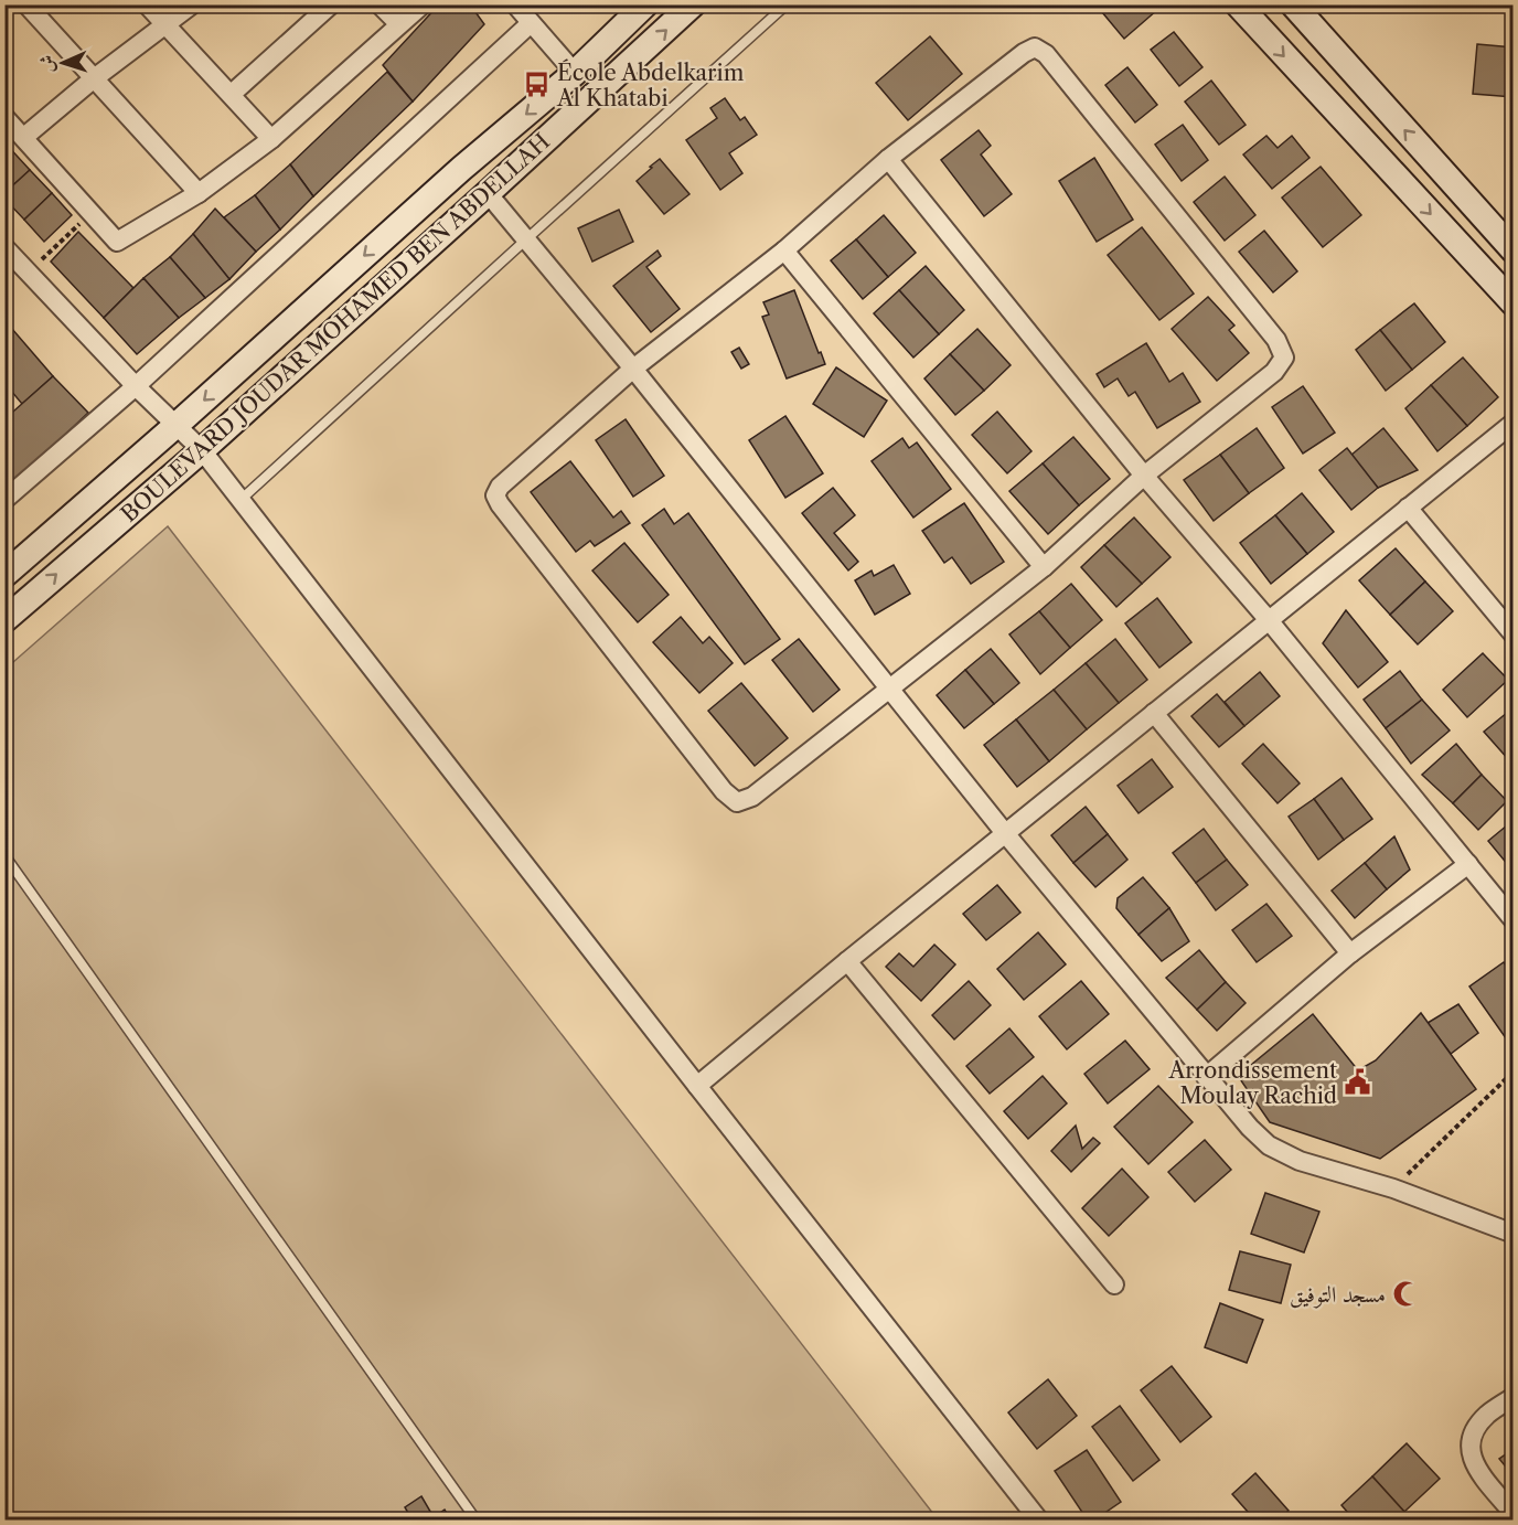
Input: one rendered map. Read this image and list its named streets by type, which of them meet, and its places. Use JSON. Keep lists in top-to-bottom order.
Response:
{
  "streets": {
    "main road": ["BOULEVARD JOUDAR MOHAMED BEN ABDELLAH"]
  },
  "places": {
    "bus stop": ["École Abdelkarim Al Khatabi"],
    "public building": ["Arrondissement Moulay Rachid"],
    "mosque": ["مسجد التوفيق"]
  },
  "north": "left"
}
